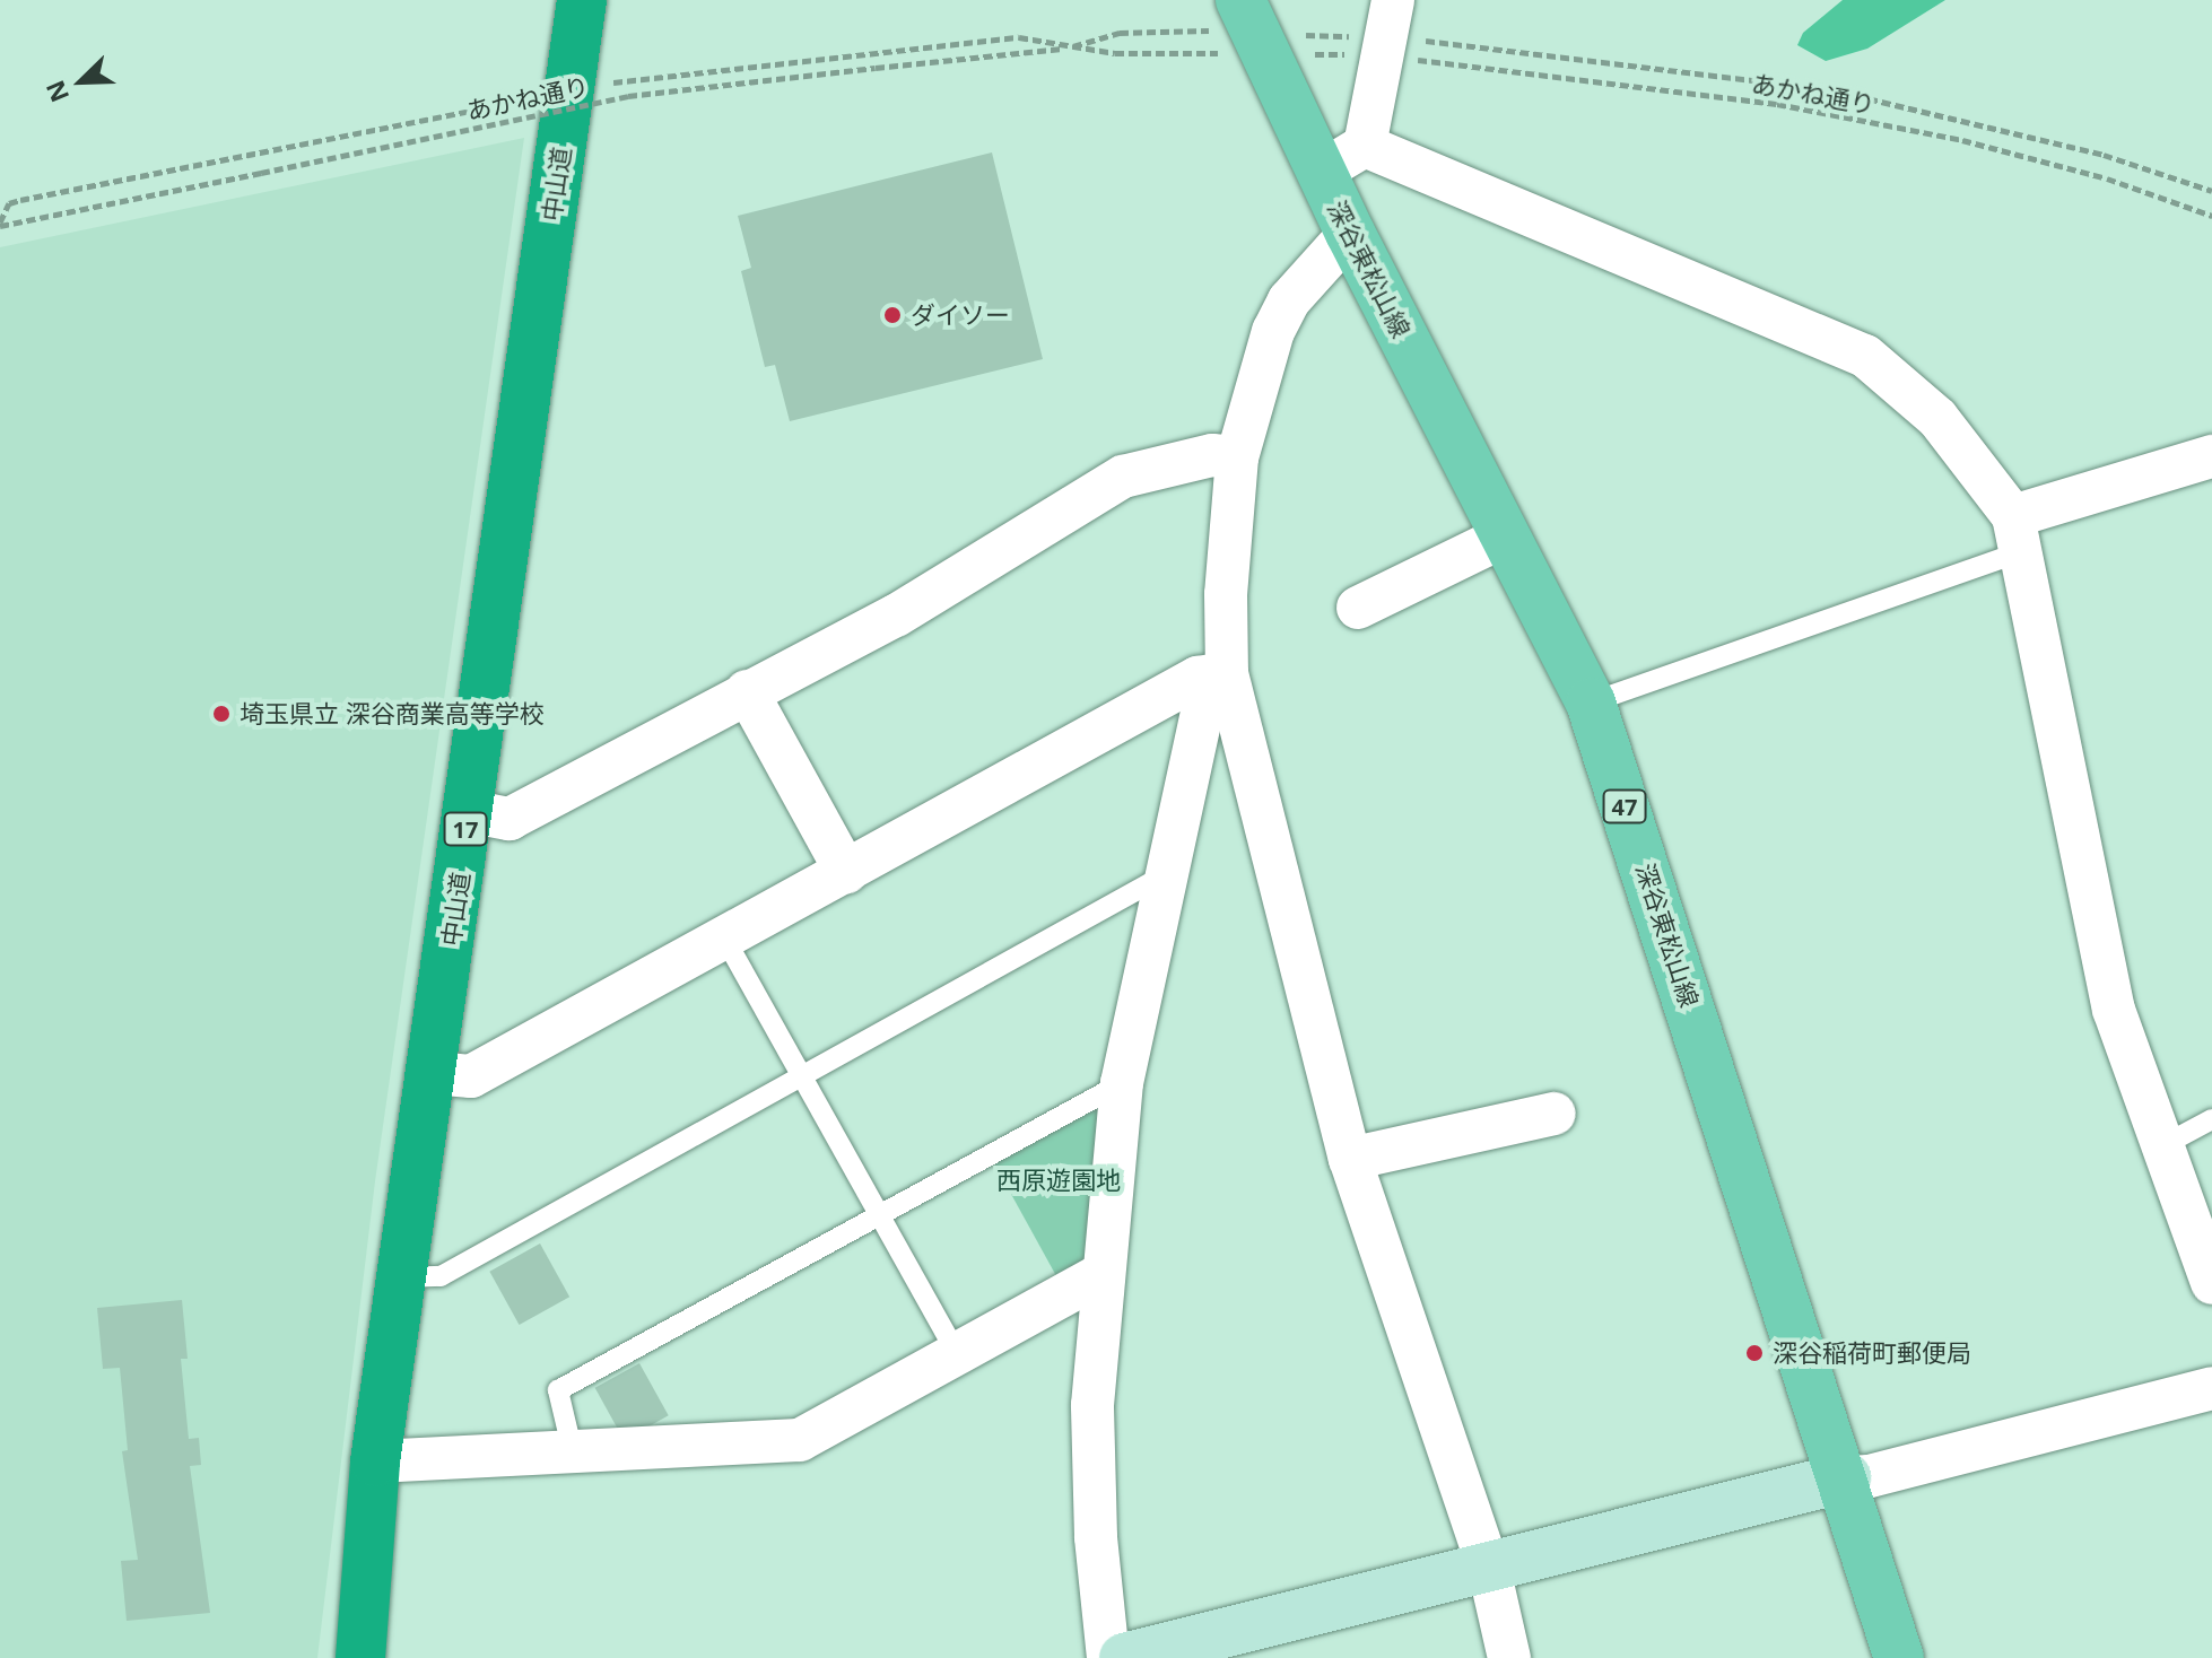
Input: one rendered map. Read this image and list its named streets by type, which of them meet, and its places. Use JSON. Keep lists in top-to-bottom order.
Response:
{
  "streets": {
    "highway": ["中山道", "17"],
    "main road": ["深谷東松山線", "47"],
    "path": ["あかね通り"]
  },
  "parks": ["西原遊園地"],
  "places": ["ダイソー", "埼玉県立 深谷商業高等学校", "深谷稲荷町郵便局"],
  "north": "bottom left"
}
